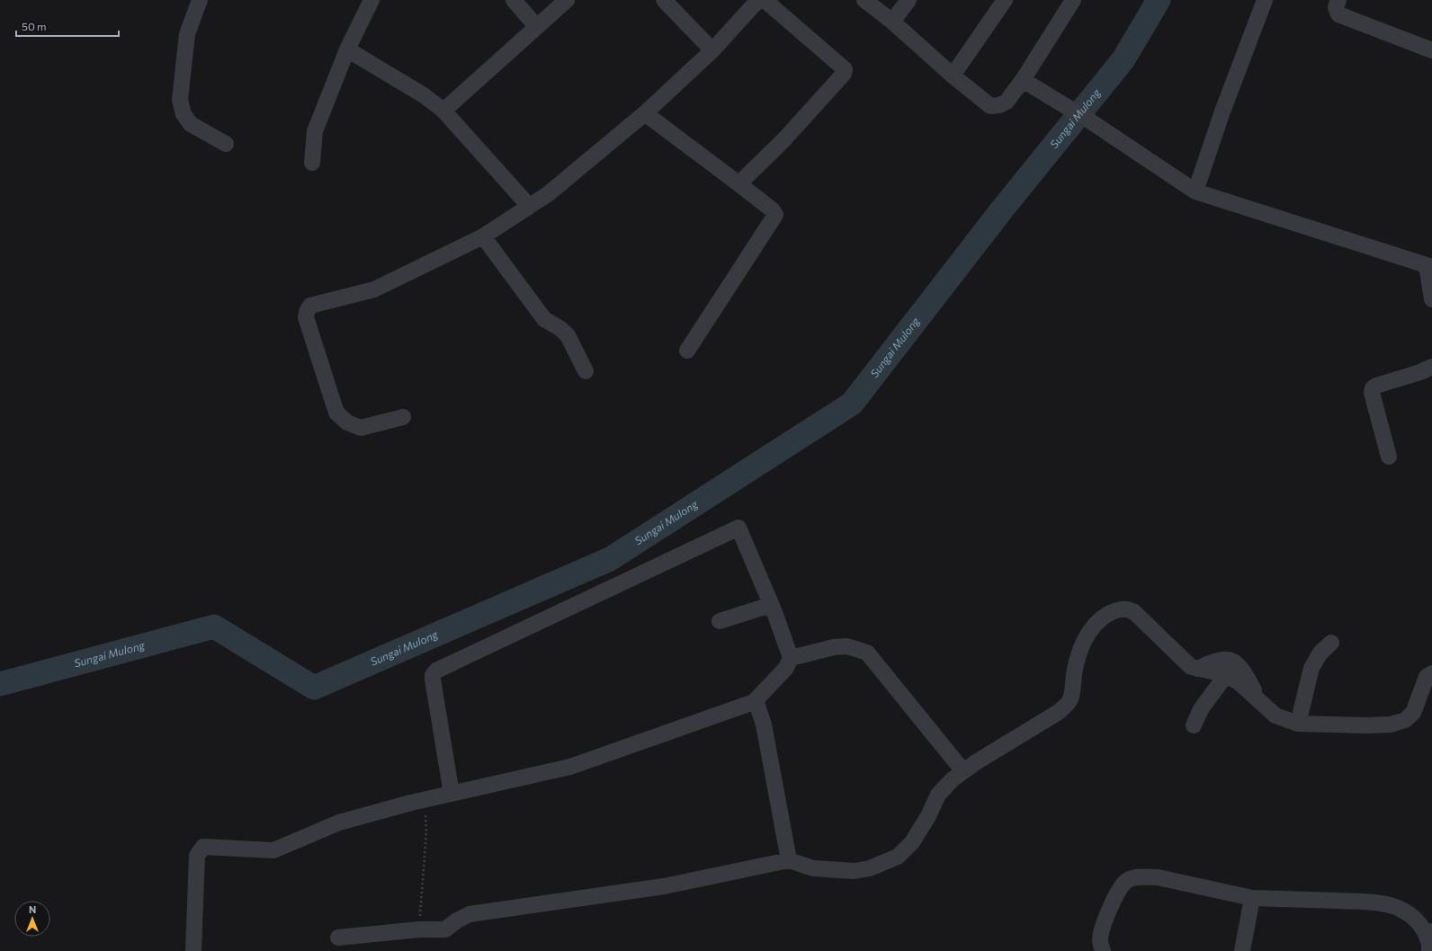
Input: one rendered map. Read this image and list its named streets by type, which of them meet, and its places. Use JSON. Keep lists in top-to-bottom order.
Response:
{
  "water": ["Sungai Mulong"],
  "scale_bar": "50 m",
  "north": "top"
}
